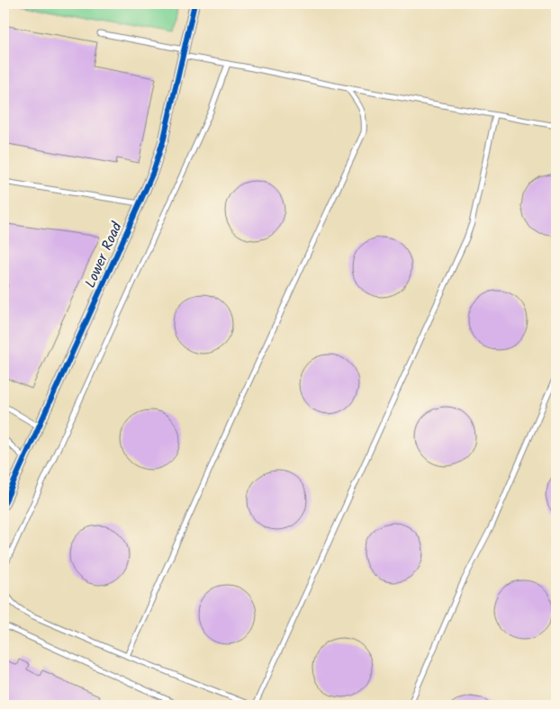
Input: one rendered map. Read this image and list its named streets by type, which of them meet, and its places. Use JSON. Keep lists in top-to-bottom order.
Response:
{
  "streets": {
    "street": ["Lower Road"]
  }
}
